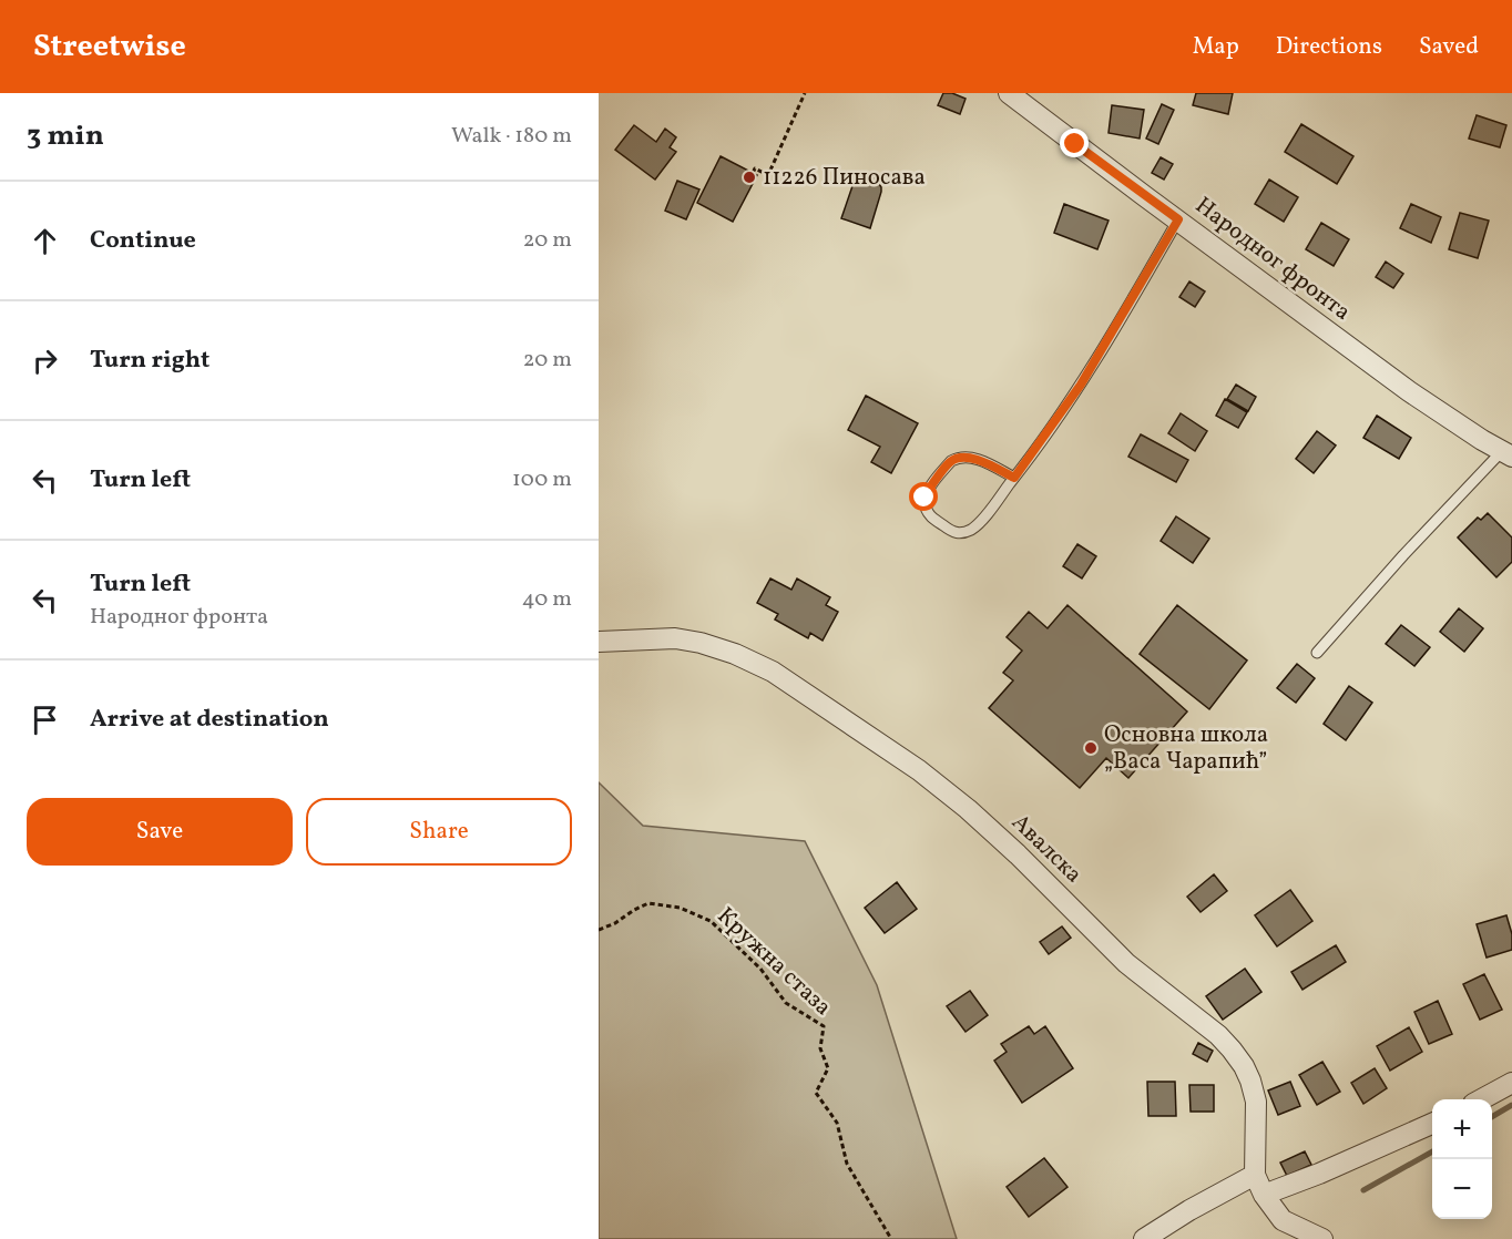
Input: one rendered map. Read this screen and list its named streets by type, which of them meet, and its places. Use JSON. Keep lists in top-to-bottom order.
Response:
{
  "streets": {
    "street": ["Народног фронта", "Авалска"],
    "path": ["Кружна стаза"]
  },
  "places": ["11226 Пиносава", "Основна школа „Васа Чарапић”"],
  "page": {
    "header": "Streetwise",
    "nav": ["Map", "Directions", "Saved"],
    "heading": ["3 min", "Walk · 180 m"],
    "list": [
      ["Continue", "20 m"],
      ["Turn right", "20 m"],
      ["Turn left", "100 m"],
      ["Turn left", "Народног фронта", "40 m"],
      "Arrive at destination"
    ],
    "buttons": ["Save", "Share"],
    "map_buttons": ["+", "−"]
  }
}
